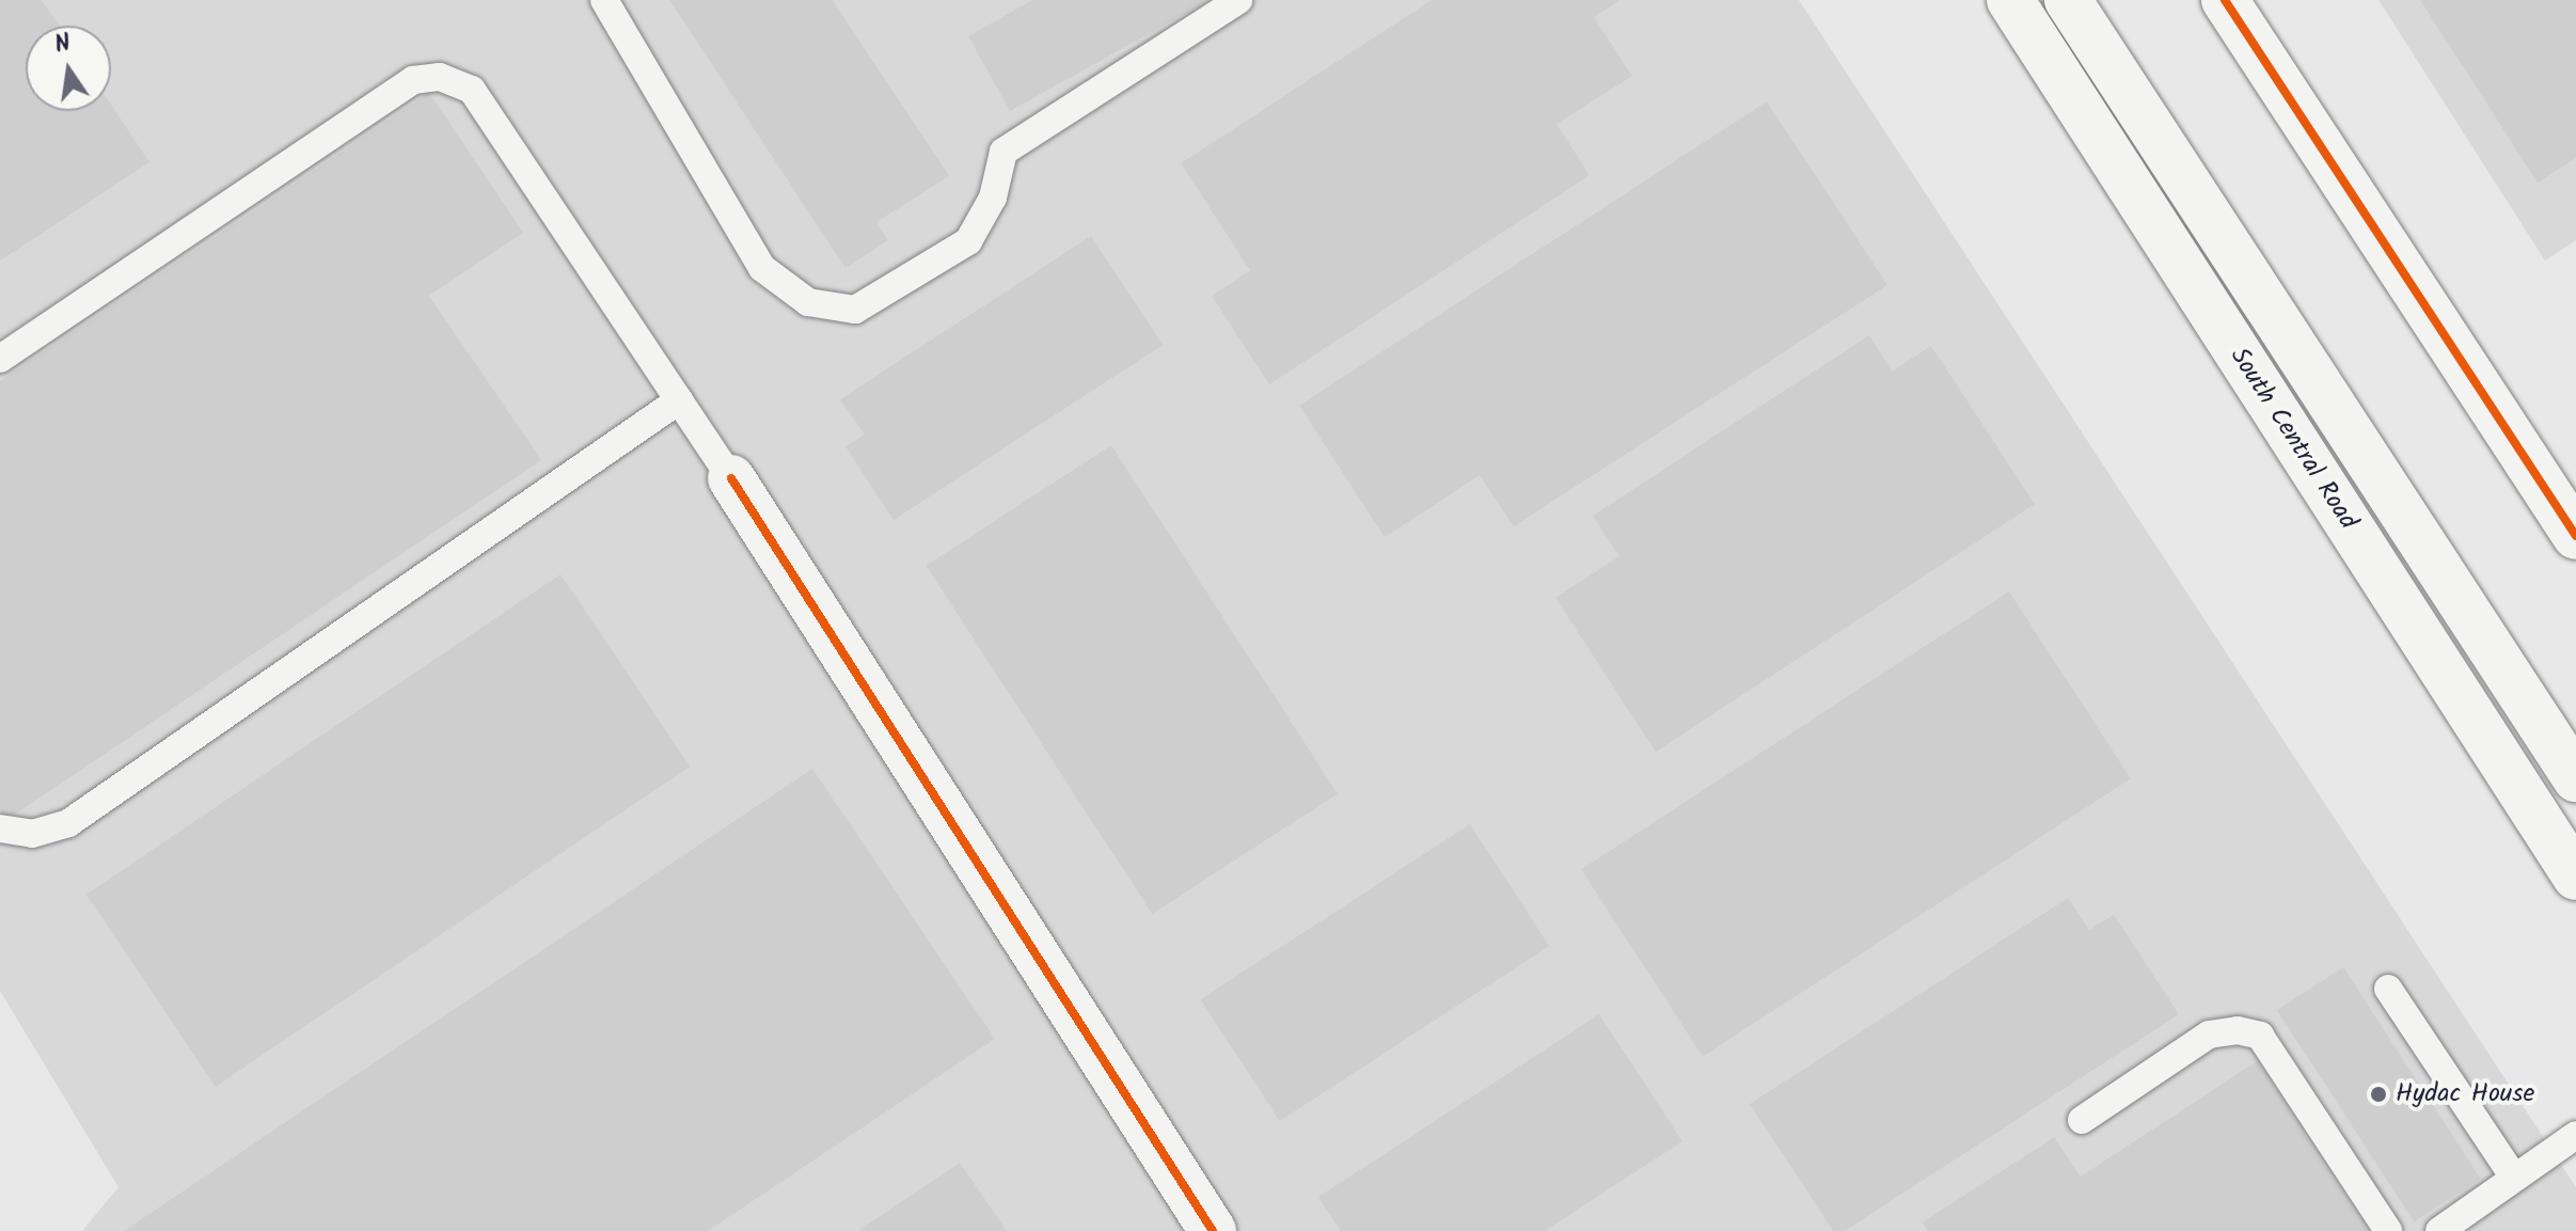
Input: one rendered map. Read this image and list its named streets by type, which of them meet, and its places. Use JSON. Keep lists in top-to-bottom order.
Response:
{
  "streets": {
    "main road": ["South Central Road"]
  },
  "places": ["Hydac House"],
  "north": "top"
}
